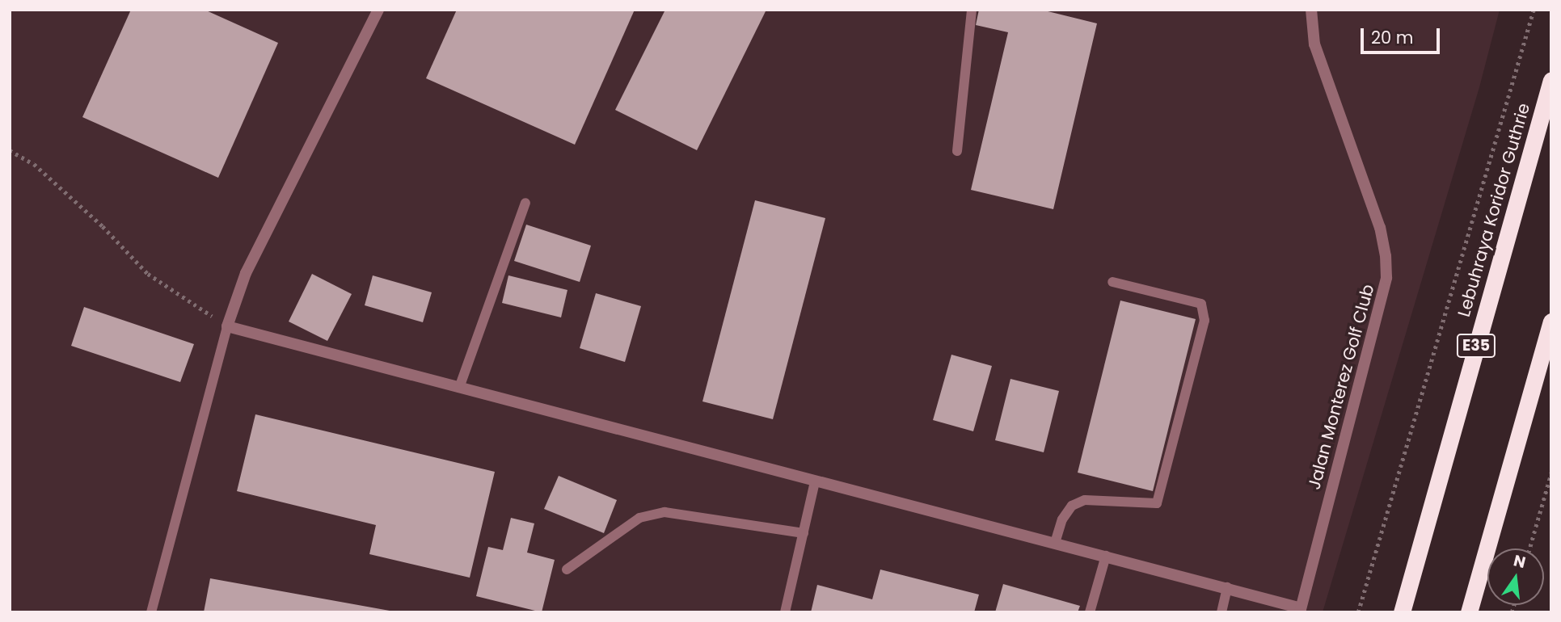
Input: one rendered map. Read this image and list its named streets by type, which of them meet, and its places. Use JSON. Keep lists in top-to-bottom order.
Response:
{
  "streets": {
    "highway": ["Lebuhraya Koridor Guthrie", "E35"],
    "street": ["Jalan Monterez Golf Club"]
  },
  "scale_bar": "20 m",
  "north": "top"
}
